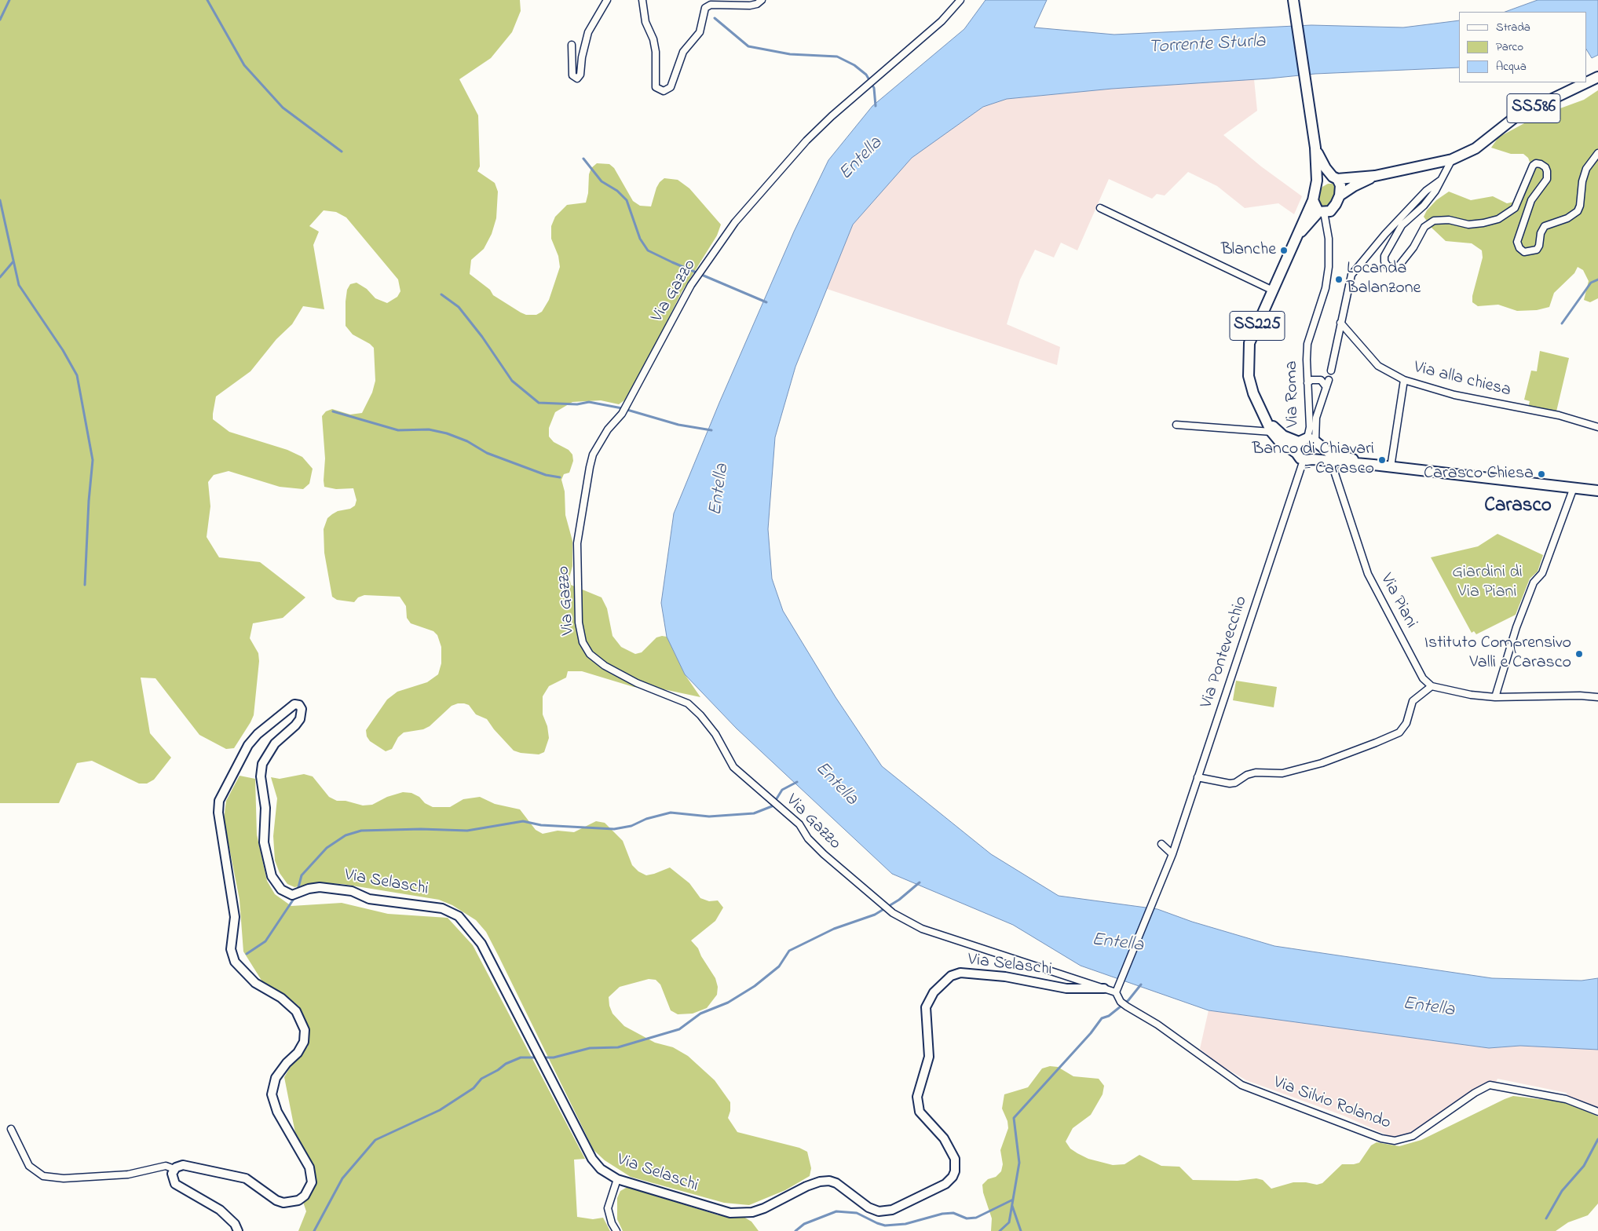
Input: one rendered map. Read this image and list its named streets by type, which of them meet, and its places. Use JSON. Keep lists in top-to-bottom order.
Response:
{
  "streets": {
    "main road": ["SS586", "SS225"],
    "street": [
      "Via Gazzo",
      "Via alla chiesa",
      "Via Roma",
      "Via Piani",
      "Via Pontevecchio",
      "Via Selaschi",
      "Via Silvio Rolando"
    ]
  },
  "crossings": [
    ["SS586", "SS225"],
    ["SS586", "Via Roma"],
    ["Via Gazzo", "Via Pontevecchio"],
    ["Via Gazzo", "Via Selaschi"],
    ["Via Gazzo", "Via Silvio Rolando"],
    ["SS225", "Via Roma"],
    ["SS225", "Via Piani"],
    ["SS225", "Via Pontevecchio"],
    ["Via Pontevecchio", "Via Silvio Rolando"]
  ],
  "districts": ["Carasco"],
  "water": ["Torrente Sturla", "Entella"],
  "parks": ["Giardini di Via Piani"],
  "places": [
    "Blanche",
    "Locanda Balanzone",
    "Banco di Chiavari - Carasco",
    "Carasco Chiesa",
    "Istituto Comprensivo Valli e Carasco"
  ],
  "legend": ["Strada", "Parco", "Acqua"]
}
